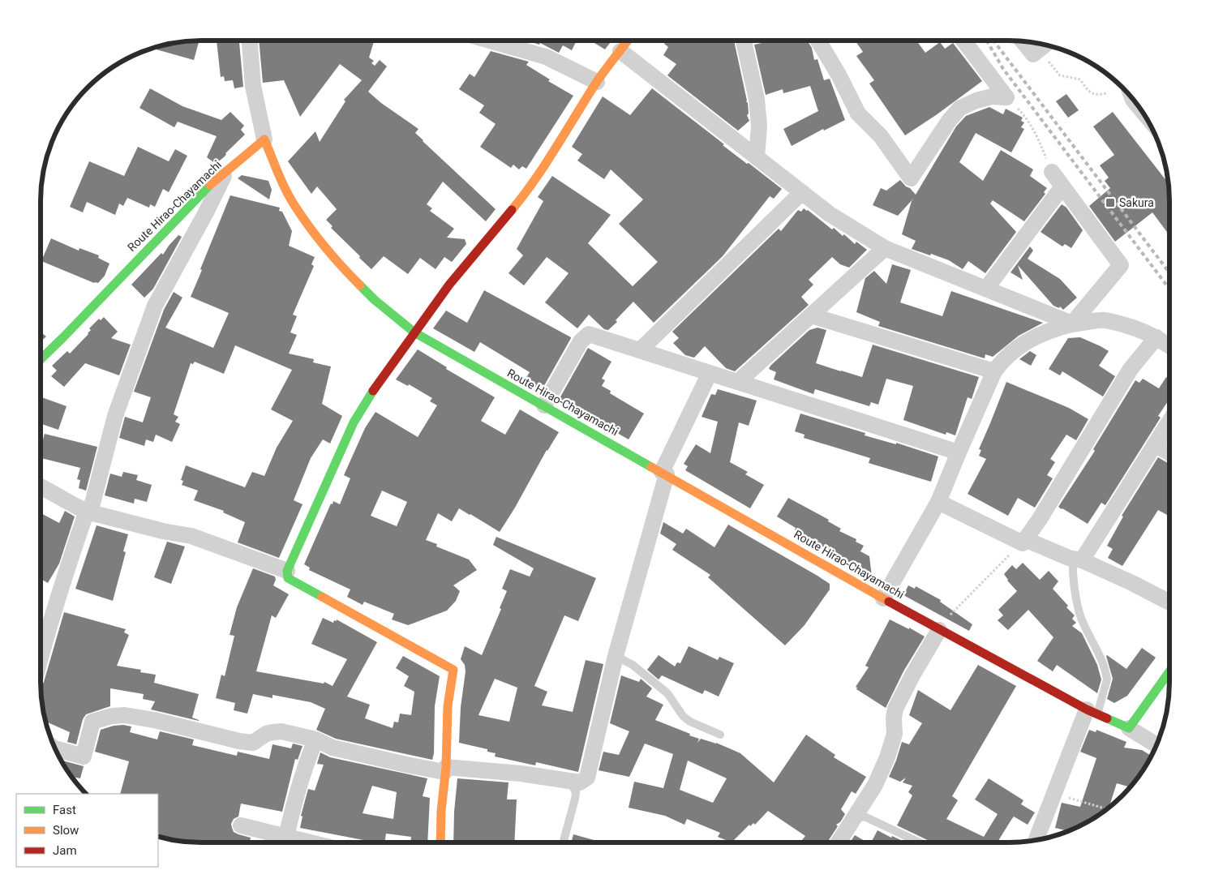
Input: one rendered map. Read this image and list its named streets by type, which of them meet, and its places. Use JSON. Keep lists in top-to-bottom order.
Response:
{
  "streets": {
    "main road": ["Route Hirao-Chayamachi"]
  },
  "places": {
    "transit": ["Sakura"]
  },
  "legend": ["Fast", "Slow", "Jam"]
}
